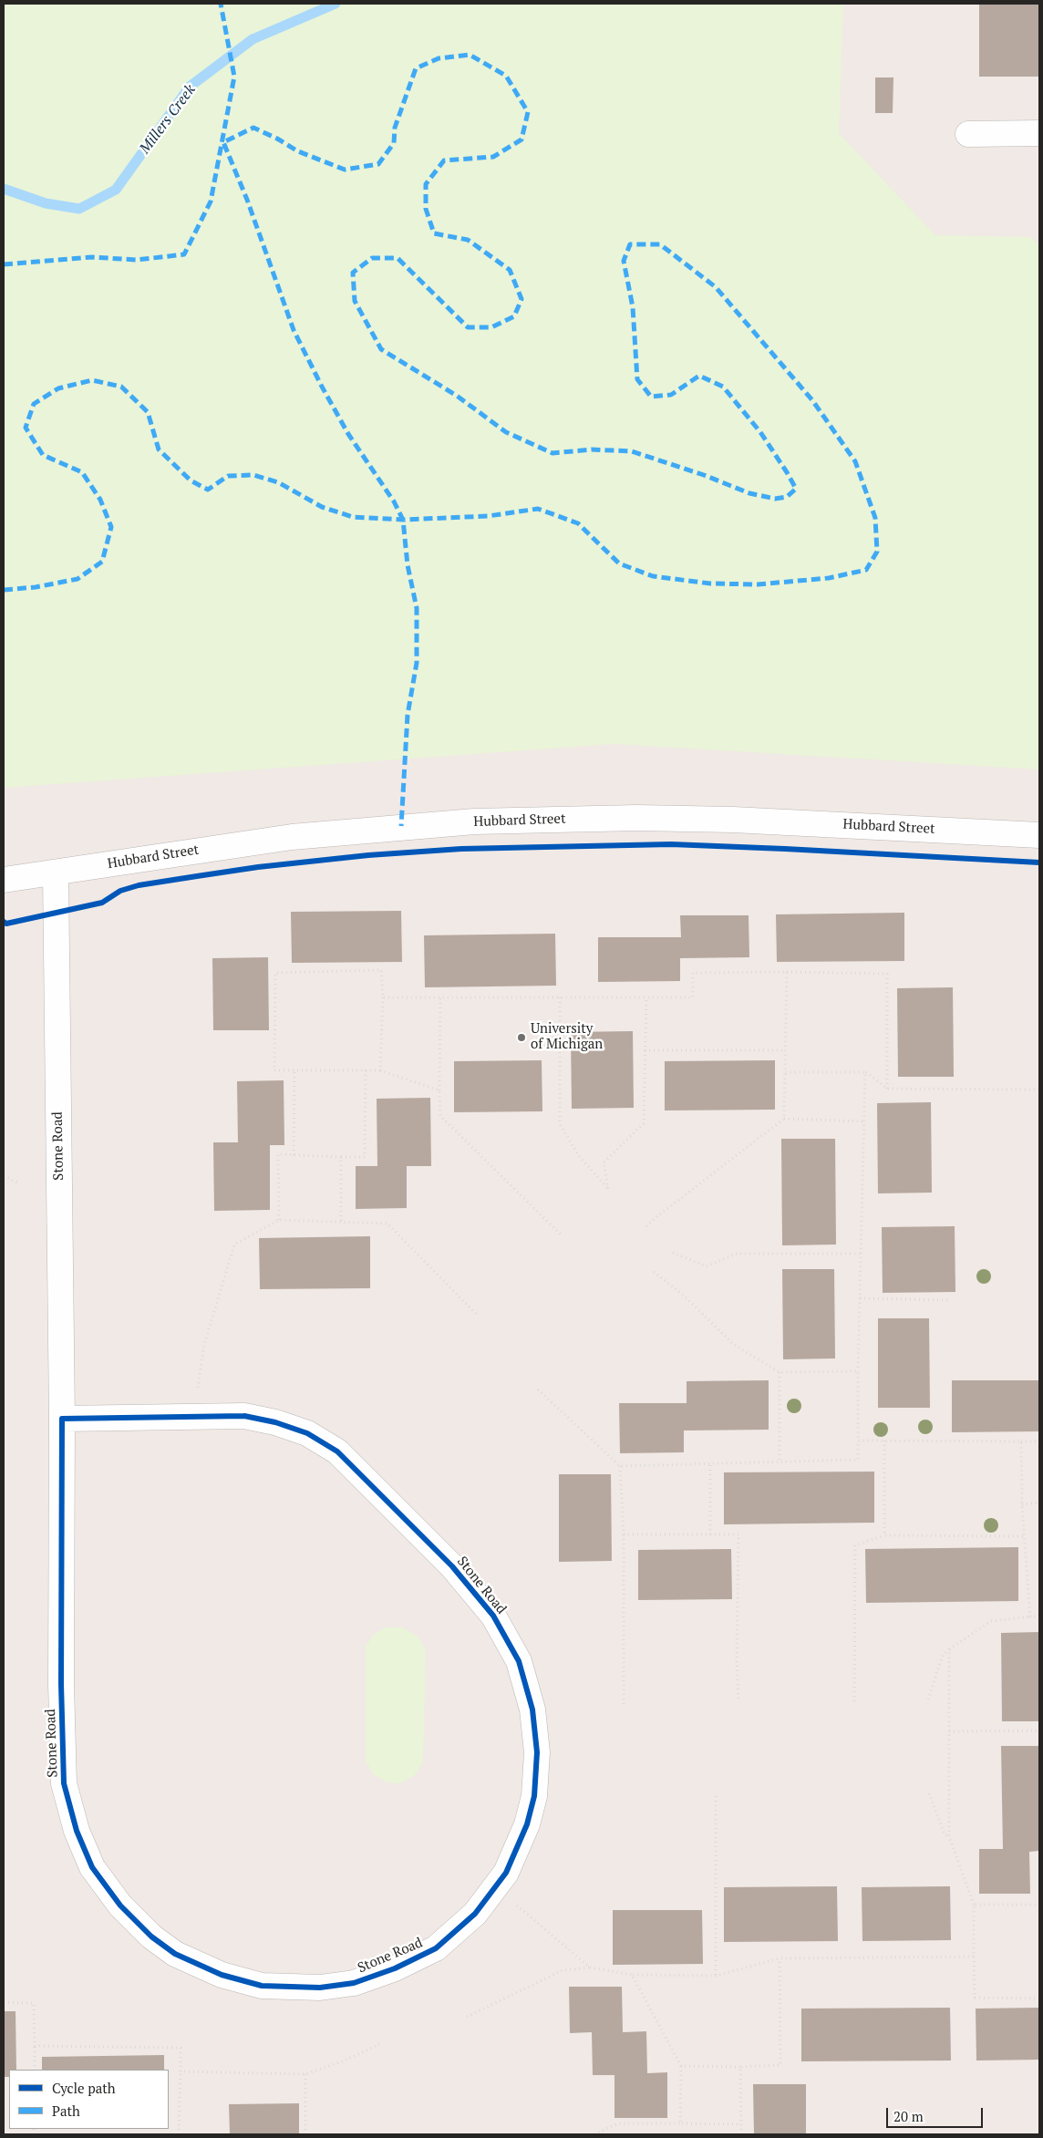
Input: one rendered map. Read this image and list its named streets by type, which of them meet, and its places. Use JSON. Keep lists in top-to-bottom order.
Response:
{
  "streets": {
    "street": ["Hubbard Street", "Stone Road"]
  },
  "crossings": [
    ["Hubbard Street", "Stone Road"]
  ],
  "water": ["Millers Creek"],
  "places": ["University of Michigan"],
  "legend": ["Cycle path", "Path"],
  "scale_bar": "20 m"
}
